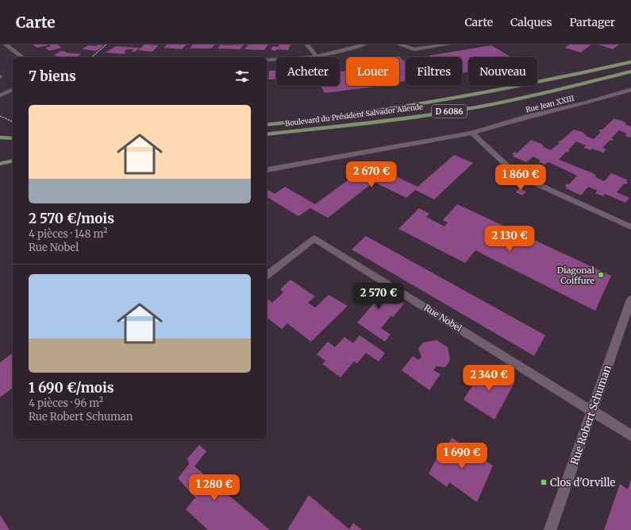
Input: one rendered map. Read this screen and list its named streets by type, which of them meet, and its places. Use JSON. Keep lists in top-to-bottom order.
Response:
{
  "streets": {
    "main road": ["D 6086", "Boulevard du Président Salvador Allende"],
    "street": ["Rue Jean XXIII", "Rue Nobel", "Rue Robert Schuman"]
  },
  "crossings": [
    ["Rue Nobel", "Rue Robert Schuman"]
  ],
  "places": {
    "other": ["Diagonal Coiffure"],
    "transit": ["Clos d'Orville"]
  },
  "page": {
    "header": "Carte",
    "nav": ["Carte", "Calques", "Partager"],
    "chip": [
      "Acheter",
      "Louer",
      "Filtres",
      "Nouveau"
    ],
    "heading": "7 biens",
    "list": [
      {
        "name": "2 570 €/mois",
        "note": "4 pièces · 148 m² · Rue Nobel"
      },
      {
        "name": "1 690 €/mois",
        "note": "4 pièces · 96 m² · Rue Robert Schuman"
      }
    ],
    "price": [
      "2 670 €",
      "1 860 €",
      "2 130 €",
      "2 570 €",
      "2 340 €",
      "1 690 €",
      "1 280 €"
    ]
  }
}
